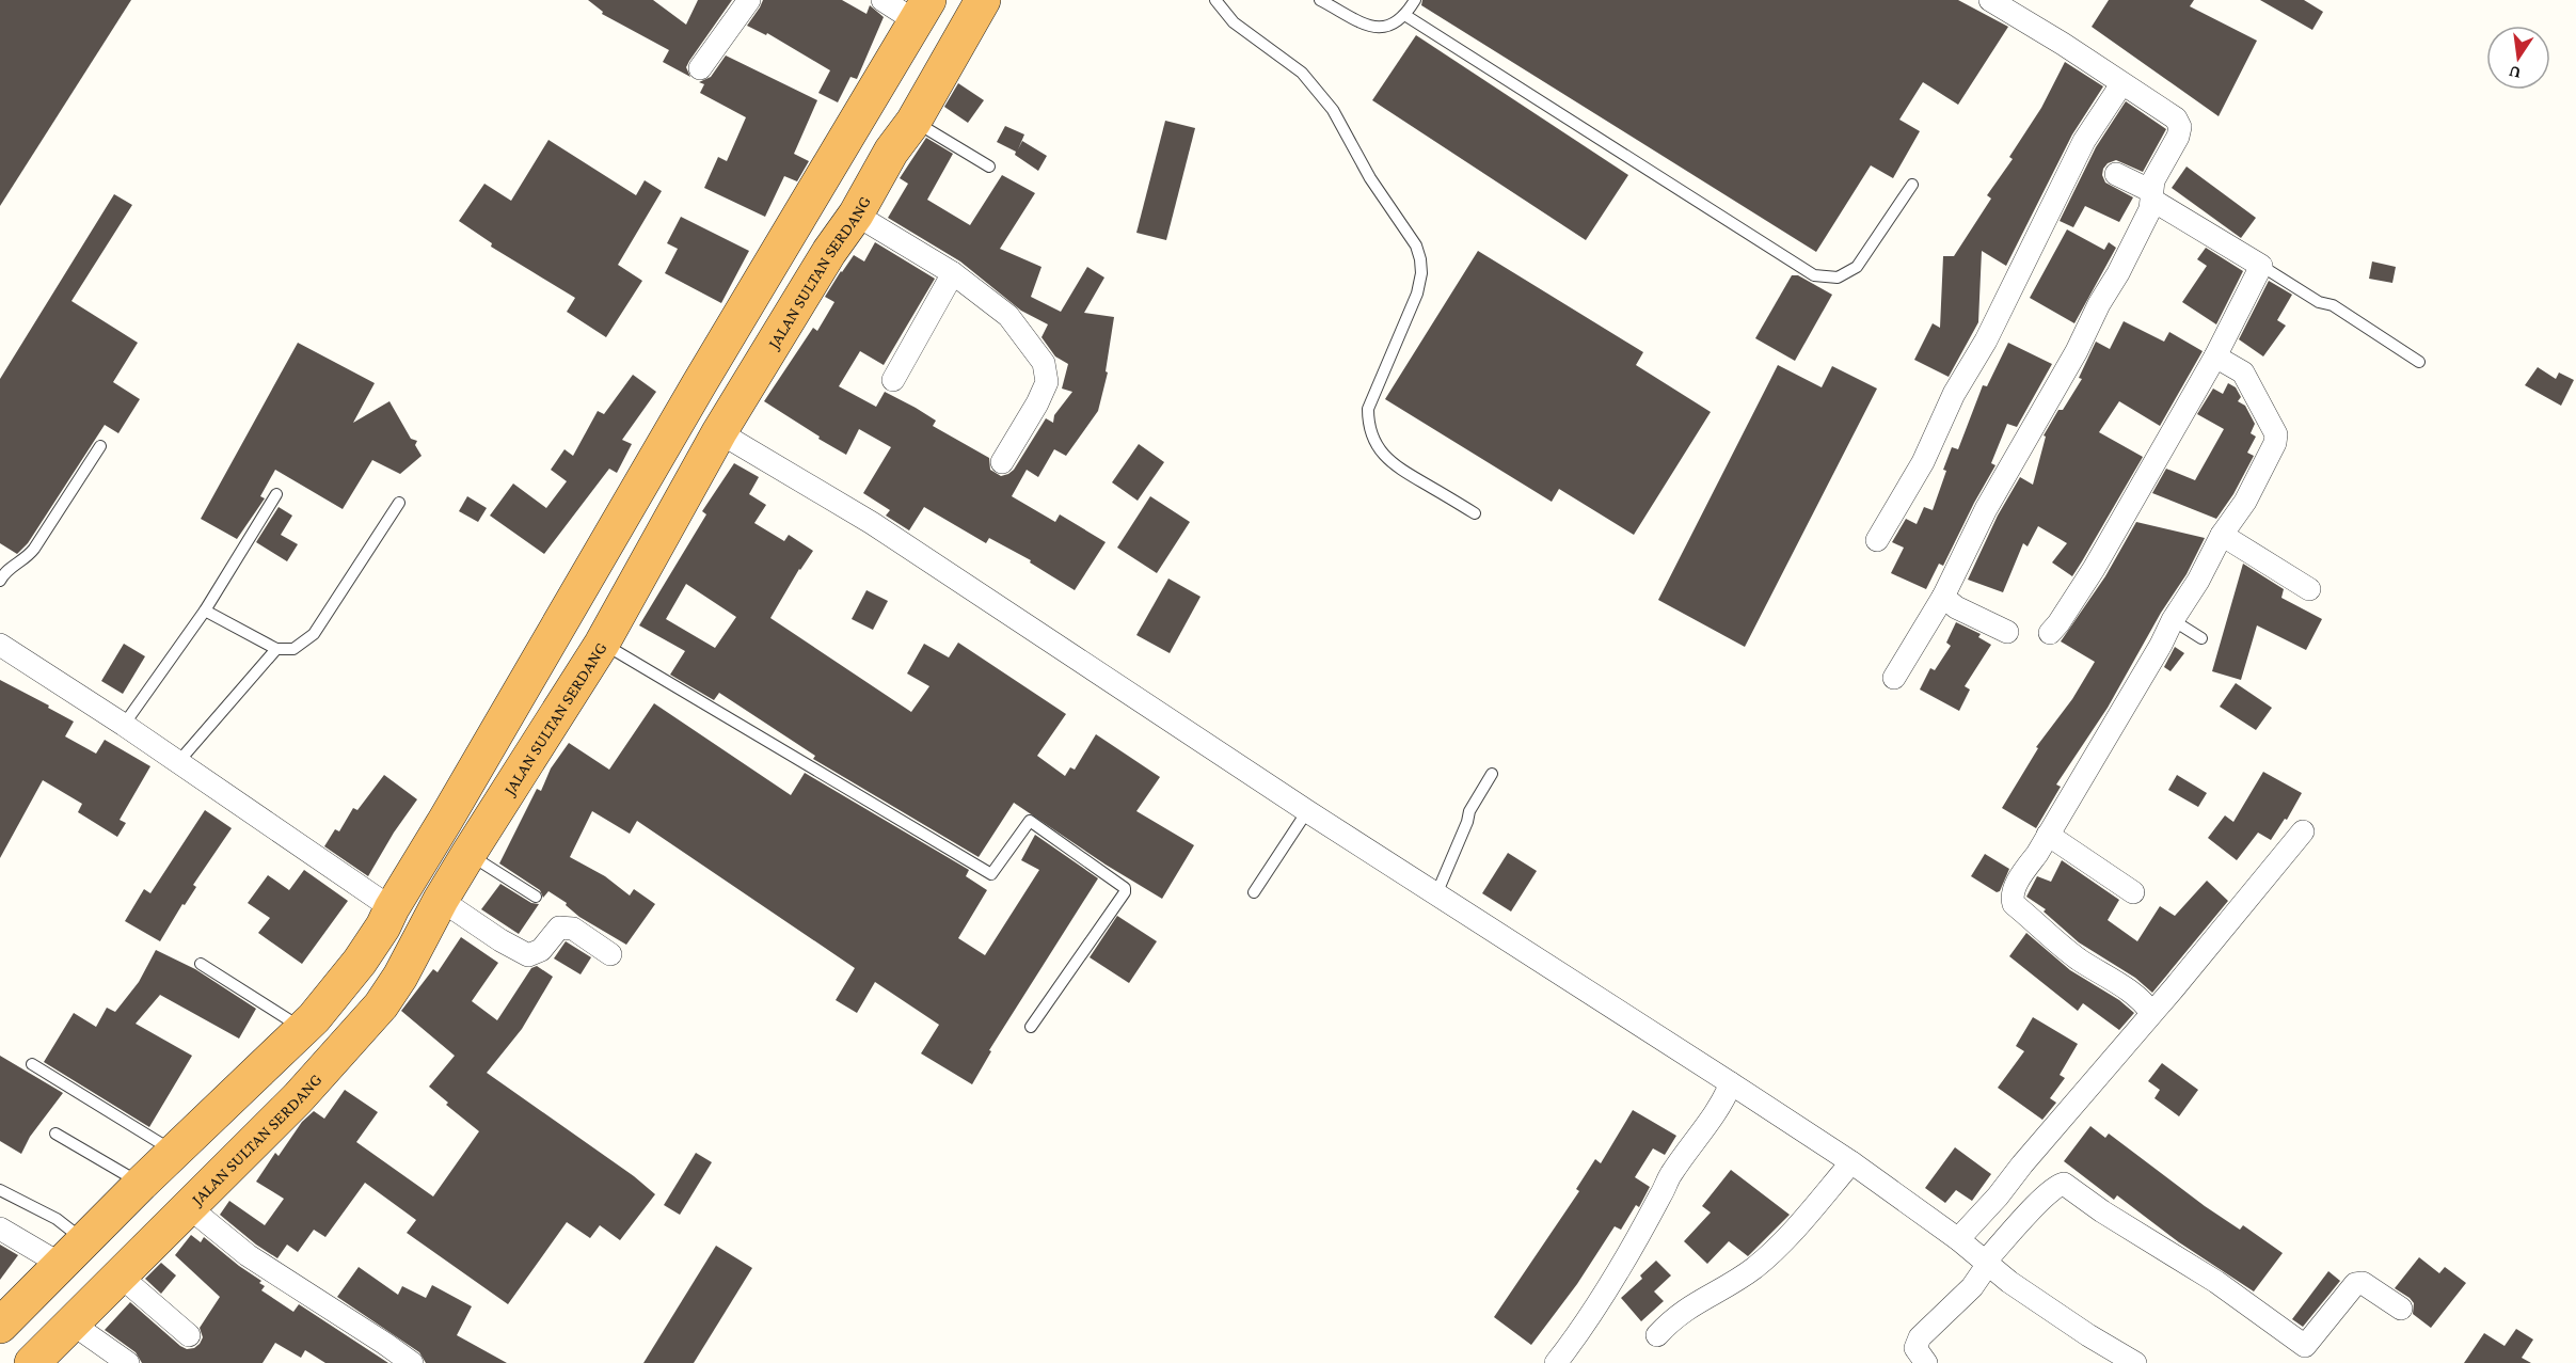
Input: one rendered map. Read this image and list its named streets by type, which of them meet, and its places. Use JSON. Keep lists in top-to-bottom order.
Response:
{
  "streets": {
    "highway": ["JALAN SULTAN SERDANG"]
  },
  "north": "bottom"
}
